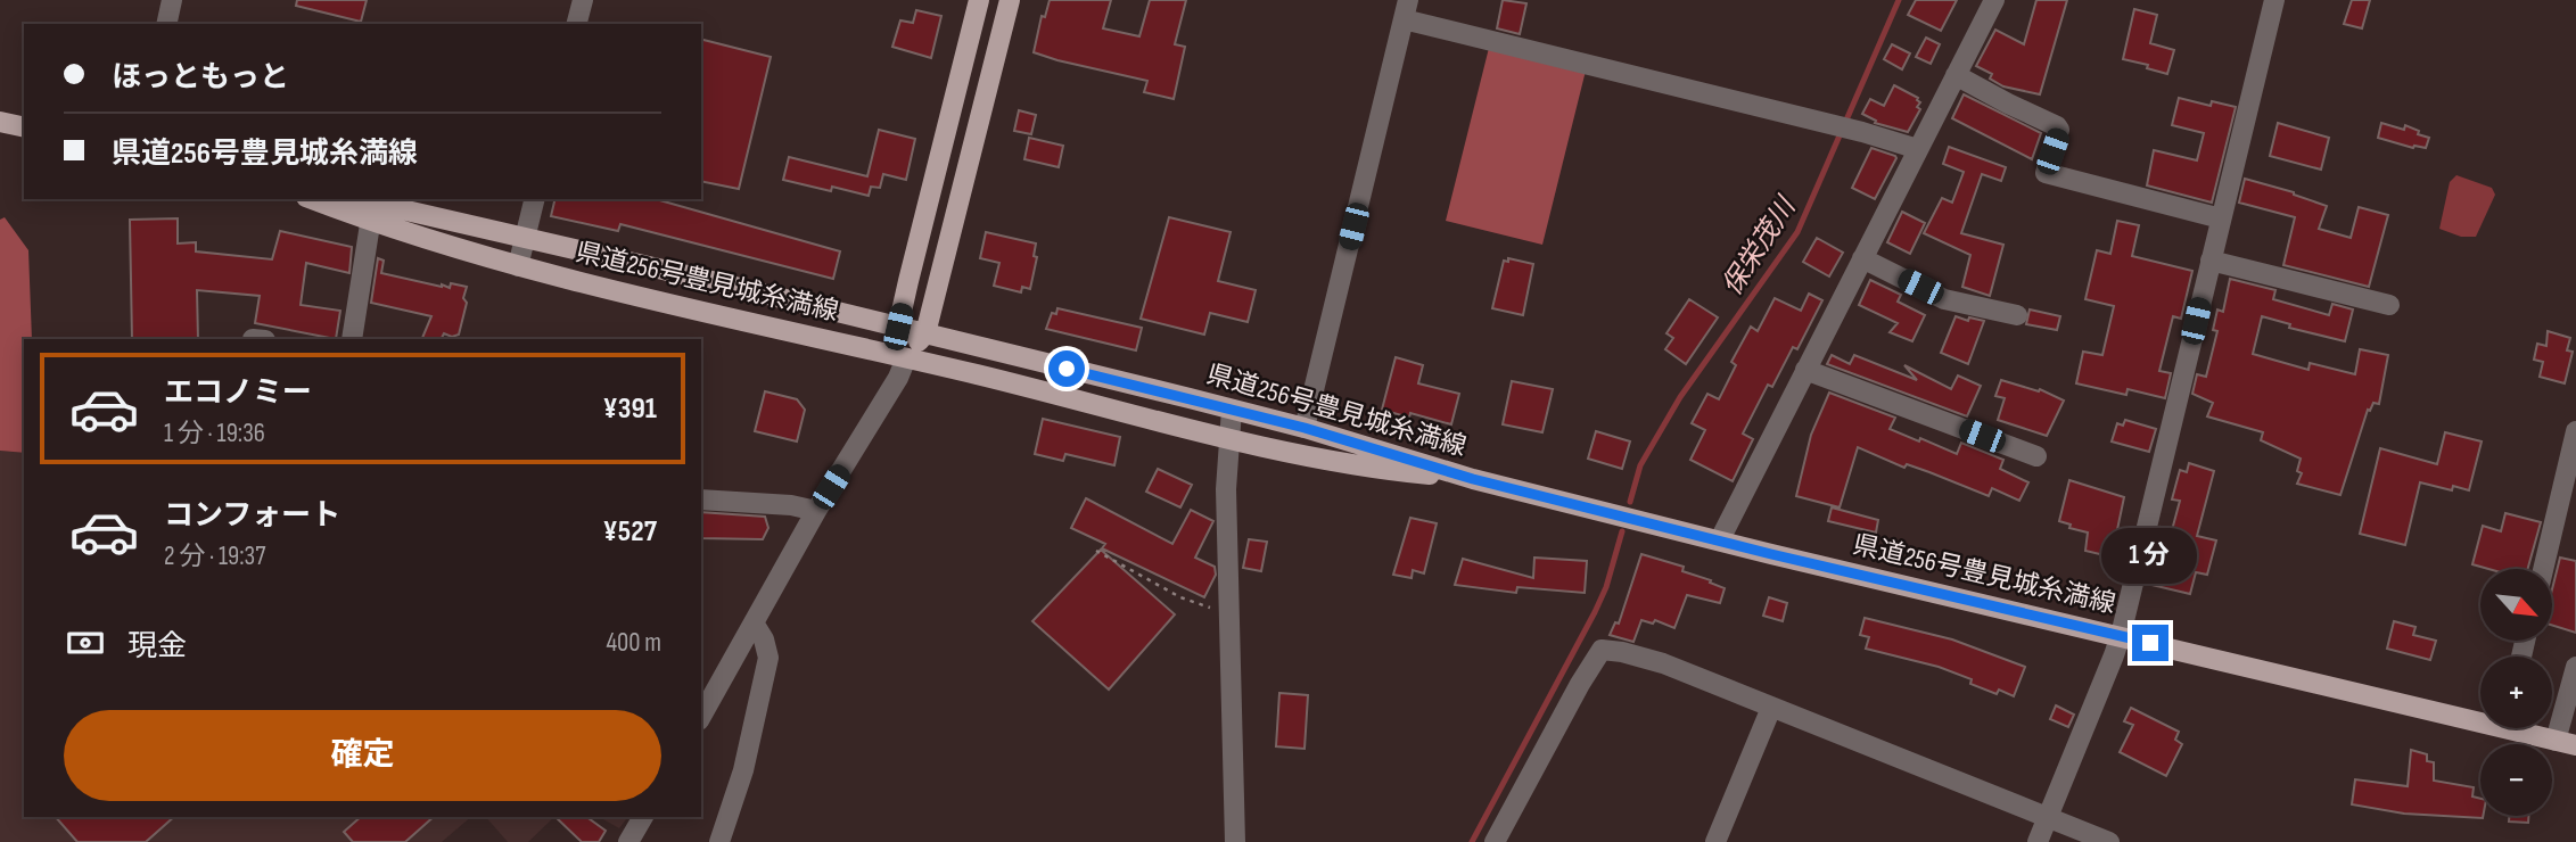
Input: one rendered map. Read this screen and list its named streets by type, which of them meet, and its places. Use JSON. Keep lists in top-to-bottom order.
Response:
{
  "streets": {
    "main road": ["県道256号豊見城糸満線"]
  },
  "water": ["保栄茂川"],
  "north": "bottom right",
  "page": {
    "banner": ["ほっともっと", "県道256号豊見城糸満線"],
    "list": [
      {
        "name": "エコノミー",
        "note": "1 分 · 19:36",
        "value": "¥391"
      },
      {
        "name": "コンフォート",
        "note": "2 分 · 19:37",
        "value": "¥527"
      }
    ],
    "bubble": "1 分",
    "map_buttons": ["+", "−"],
    "pay": ["現金", "400 m"],
    "buttons": "確定"
  }
}
